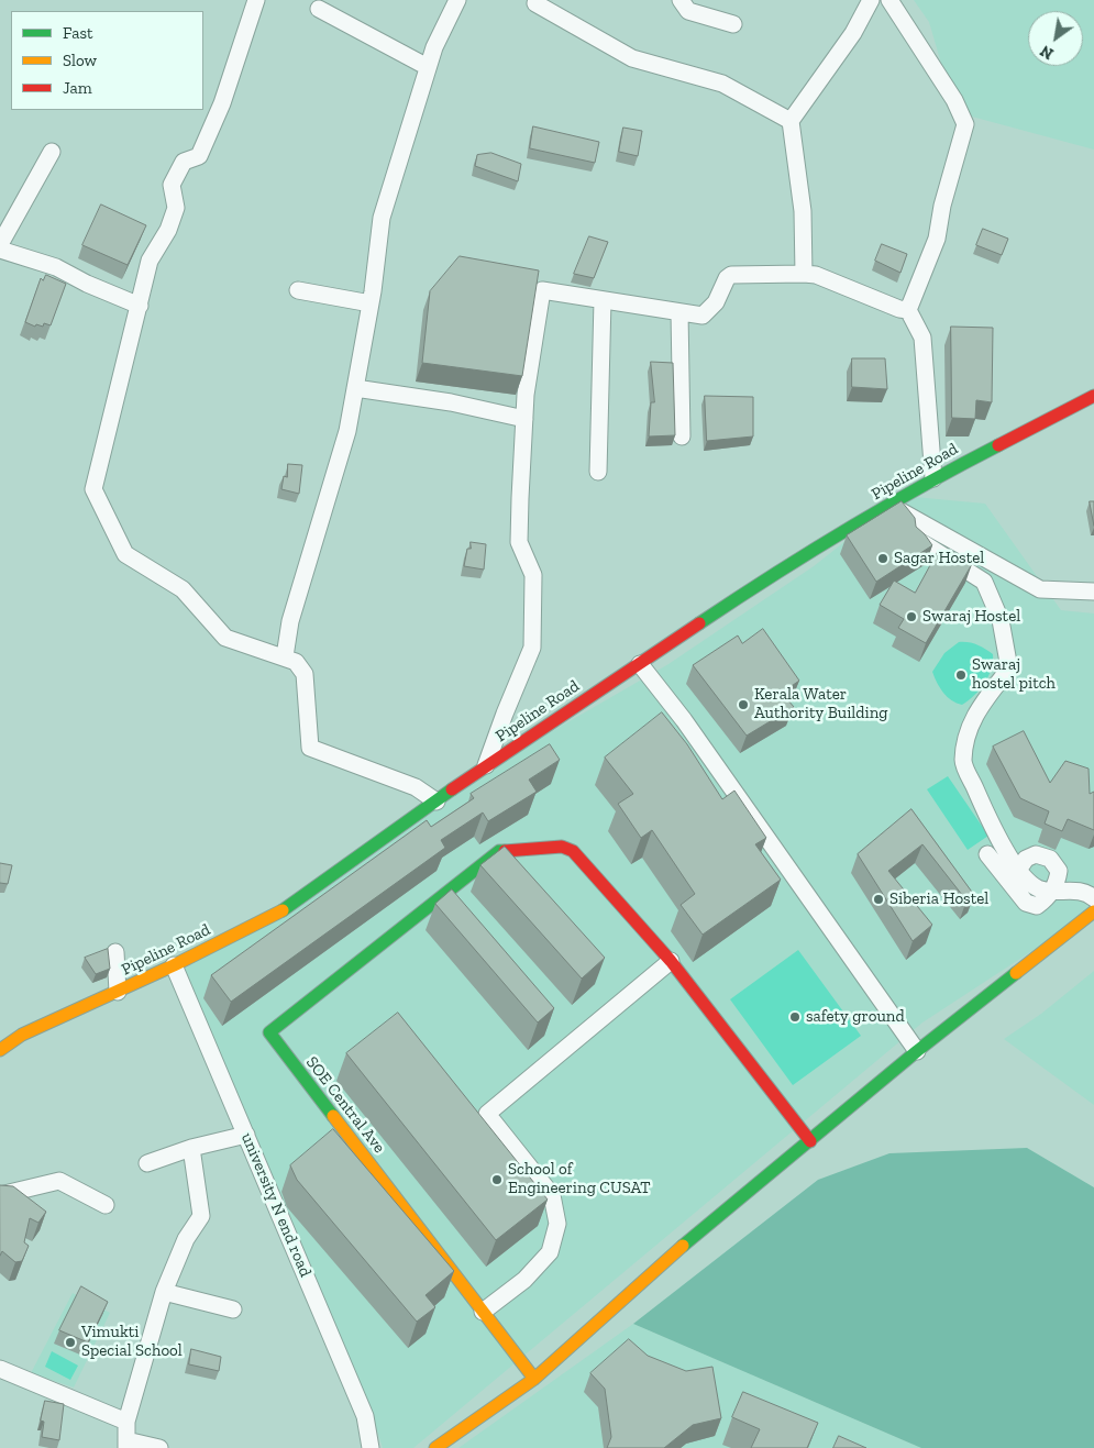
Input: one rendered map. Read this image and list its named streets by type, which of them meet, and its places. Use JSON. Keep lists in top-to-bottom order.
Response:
{
  "streets": {
    "street": ["Pipeline Road", "SOE Central Ave", "university N end road"]
  },
  "crossings": [
    ["Pipeline Road", "university N end road"]
  ],
  "places": [
    "Sagar Hostel",
    "Swaraj Hostel",
    "Swaraj hostel pitch",
    "Kerala Water Authority Building",
    "Siberia Hostel",
    "safety ground",
    "School of Engineering CUSAT",
    "Vimukti Special School"
  ],
  "legend": ["Fast", "Slow", "Jam"],
  "north": "bottom left"
}
